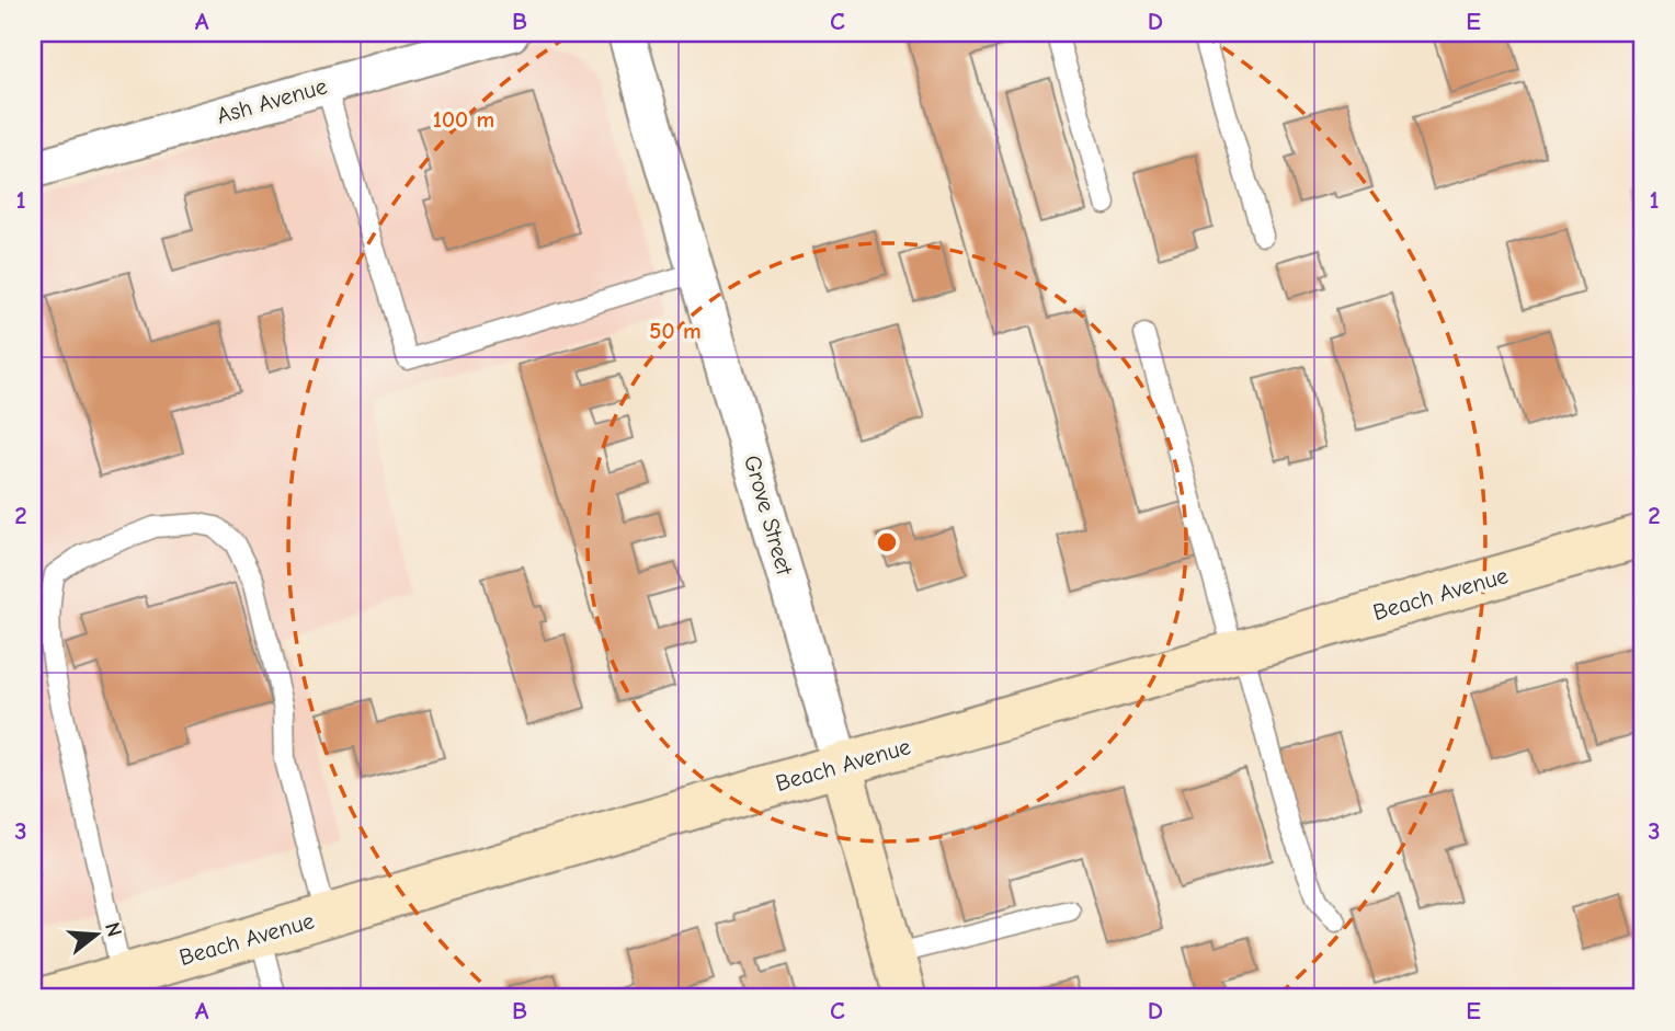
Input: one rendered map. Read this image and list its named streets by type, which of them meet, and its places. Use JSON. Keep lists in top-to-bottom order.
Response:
{
  "streets": {
    "street": ["Ash Avenue", "Grove Street", "Beach Avenue"]
  },
  "crossings": [
    ["Grove Street", "Beach Avenue"]
  ],
  "north": "right",
  "grid": {
    "columns": [
      "A",
      "B",
      "C",
      "D",
      "E"
    ],
    "rows": ["1", "2", "3"]
  },
  "rings": ["100 m", "50 m"]
}
